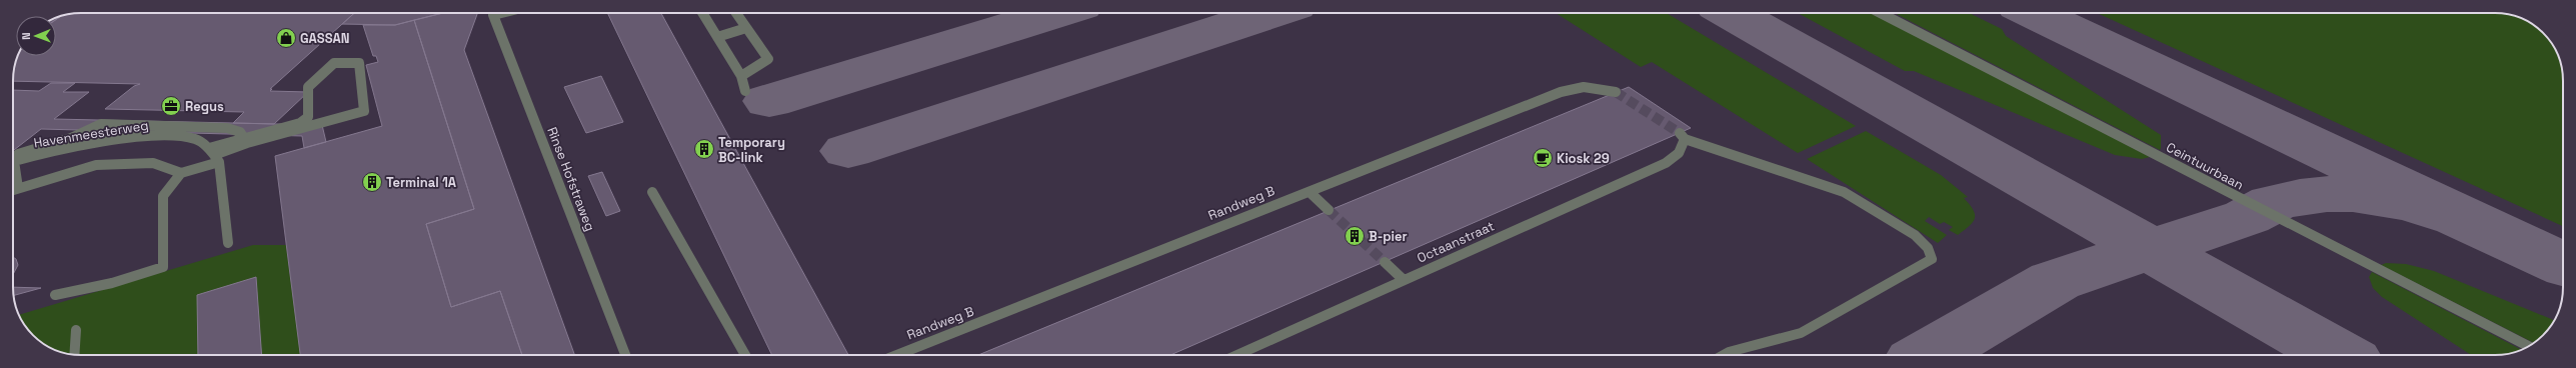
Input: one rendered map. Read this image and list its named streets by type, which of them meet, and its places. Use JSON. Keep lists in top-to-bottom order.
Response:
{
  "streets": {
    "street": [
      "Havenmeesterweg",
      "Ceintuurbaan",
      "Rinse Hofstraweg",
      "Randweg B",
      "Octaanstraat"
    ]
  },
  "places": {
    "shop": ["GASSAN"],
    "office": ["Regus"],
    "building": ["Temporary BC-link", "Terminal 1A", "B-pier"],
    "cafe": ["Kiosk 29"]
  },
  "north": "left"
}
